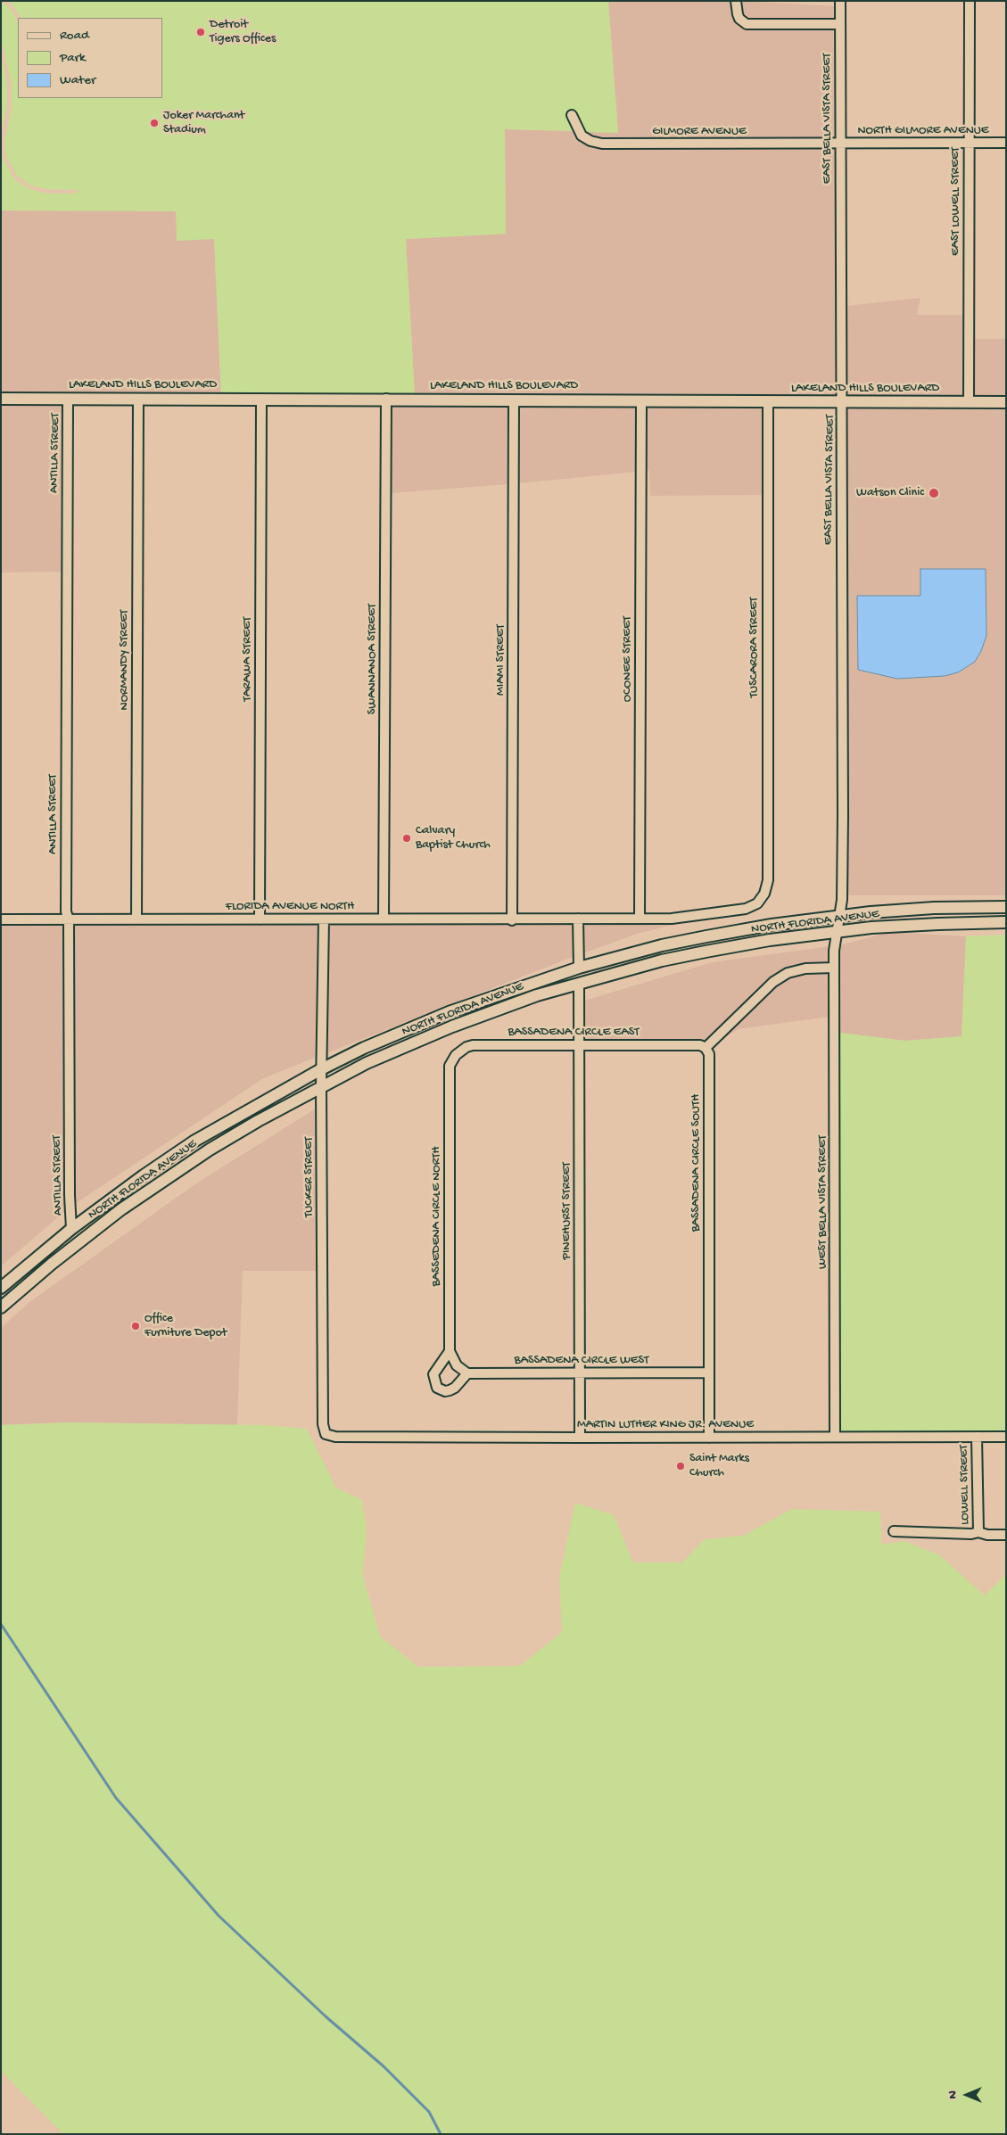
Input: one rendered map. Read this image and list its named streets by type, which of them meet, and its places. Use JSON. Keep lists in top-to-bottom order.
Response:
{
  "streets": {
    "main road": ["LAKELAND HILLS BOULEVARD", "NORTH FLORIDA AVENUE"],
    "street": [
      "EAST BELLA VISTA STREET",
      "NORTH GILMORE AVENUE",
      "GILMORE AVENUE",
      "EAST LOWELL STREET",
      "ANTILLA STREET",
      "TUSCARORA STREET",
      "TARAWA STREET",
      "SWANNANOA STREET",
      "OCONEE STREET",
      "NORMANDY STREET",
      "MIAMI STREET",
      "FLORIDA AVENUE NORTH",
      "BASSADENA CIRCLE EAST",
      "BASSADENA CIRCLE SOUTH",
      "TUCKER STREET",
      "WEST BELLA VISTA STREET",
      "PINEHURST STREET",
      "BASSEDENA CIRCLE NORTH",
      "BASSADENA CIRCLE WEST",
      "MARTIN LUTHER KING JR. AVENUE",
      "LOWELL STREET"
    ]
  },
  "crossings": [
    ["EAST BELLA VISTA STREET", "NORTH GILMORE AVENUE"],
    ["EAST BELLA VISTA STREET", "GILMORE AVENUE"],
    ["EAST BELLA VISTA STREET", "LAKELAND HILLS BOULEVARD"],
    ["EAST BELLA VISTA STREET", "NORTH FLORIDA AVENUE"],
    ["EAST BELLA VISTA STREET", "WEST BELLA VISTA STREET"],
    ["NORTH GILMORE AVENUE", "GILMORE AVENUE"],
    ["NORTH GILMORE AVENUE", "EAST LOWELL STREET"],
    ["EAST LOWELL STREET", "LAKELAND HILLS BOULEVARD"],
    ["LAKELAND HILLS BOULEVARD", "ANTILLA STREET"],
    ["LAKELAND HILLS BOULEVARD", "TUSCARORA STREET"],
    ["LAKELAND HILLS BOULEVARD", "TARAWA STREET"],
    ["LAKELAND HILLS BOULEVARD", "SWANNANOA STREET"],
    ["LAKELAND HILLS BOULEVARD", "OCONEE STREET"],
    ["LAKELAND HILLS BOULEVARD", "NORMANDY STREET"],
    ["LAKELAND HILLS BOULEVARD", "MIAMI STREET"],
    ["ANTILLA STREET", "FLORIDA AVENUE NORTH"],
    ["ANTILLA STREET", "NORTH FLORIDA AVENUE"],
    ["TUSCARORA STREET", "OCONEE STREET"],
    ["TARAWA STREET", "FLORIDA AVENUE NORTH"],
    ["SWANNANOA STREET", "FLORIDA AVENUE NORTH"],
    ["NORMANDY STREET", "FLORIDA AVENUE NORTH"],
    ["MIAMI STREET", "FLORIDA AVENUE NORTH"],
    ["FLORIDA AVENUE NORTH", "TUCKER STREET"],
    ["NORTH FLORIDA AVENUE", "TUCKER STREET"],
    ["NORTH FLORIDA AVENUE", "WEST BELLA VISTA STREET"],
    ["NORTH FLORIDA AVENUE", "PINEHURST STREET"],
    ["BASSADENA CIRCLE EAST", "BASSADENA CIRCLE SOUTH"],
    ["BASSADENA CIRCLE EAST", "PINEHURST STREET"],
    ["BASSADENA CIRCLE EAST", "BASSEDENA CIRCLE NORTH"],
    ["BASSADENA CIRCLE SOUTH", "BASSADENA CIRCLE WEST"],
    ["BASSADENA CIRCLE SOUTH", "MARTIN LUTHER KING JR. AVENUE"],
    ["TUCKER STREET", "MARTIN LUTHER KING JR. AVENUE"],
    ["WEST BELLA VISTA STREET", "MARTIN LUTHER KING JR. AVENUE"],
    ["PINEHURST STREET", "BASSADENA CIRCLE WEST"],
    ["PINEHURST STREET", "MARTIN LUTHER KING JR. AVENUE"],
    ["BASSEDENA CIRCLE NORTH", "BASSADENA CIRCLE WEST"],
    ["MARTIN LUTHER KING JR. AVENUE", "LOWELL STREET"]
  ],
  "places": [
    "Detroit Tigers Offices",
    "Joker Marchant Stadium",
    "Watson Clinic",
    "Calvary Baptist Church",
    "Office Furniture Depot",
    "Saint Marks Church"
  ],
  "legend": ["Road", "Park", "Water"],
  "north": "left"
}
